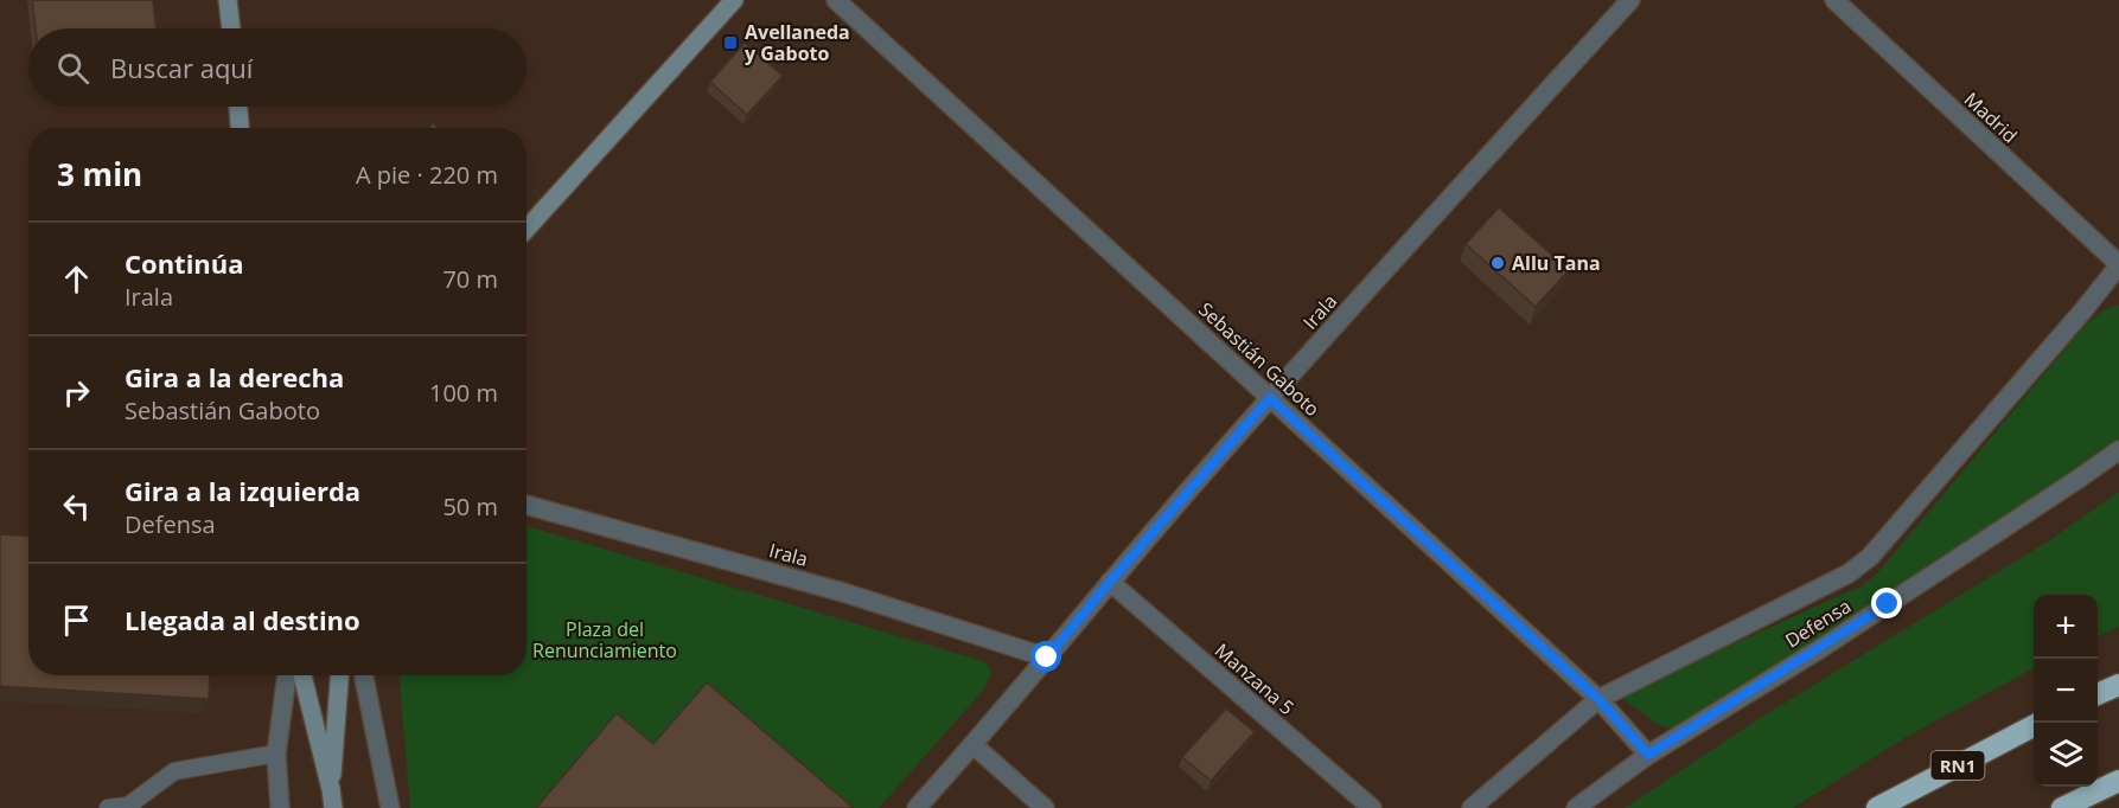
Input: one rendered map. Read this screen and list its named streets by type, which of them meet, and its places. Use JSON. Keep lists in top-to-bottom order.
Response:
{
  "streets": {
    "highway": ["RN1"],
    "street": [
      "Madrid",
      "Irala",
      "Sebastián Gaboto",
      "Defensa",
      "Manzana 5"
    ]
  },
  "crossings": [
    ["Irala", "Sebastián Gaboto"],
    ["Irala", "Manzana 5"],
    ["Sebastián Gaboto", "Defensa"]
  ],
  "parks": ["Plaza del Renunciamiento"],
  "places": {
    "transit": ["Avellaneda y Gaboto"],
    "other": ["Allu Tana"]
  },
  "page": {
    "search": "Buscar aquí",
    "heading": ["3 min", "A pie · 220 m"],
    "list": [
      ["Continúa", "Irala", "70 m"],
      ["Gira a la derecha", "Sebastián Gaboto", "100 m"],
      ["Gira a la izquierda", "Defensa", "50 m"],
      "Llegada al destino"
    ],
    "map_buttons": ["+", "−"]
  }
}
